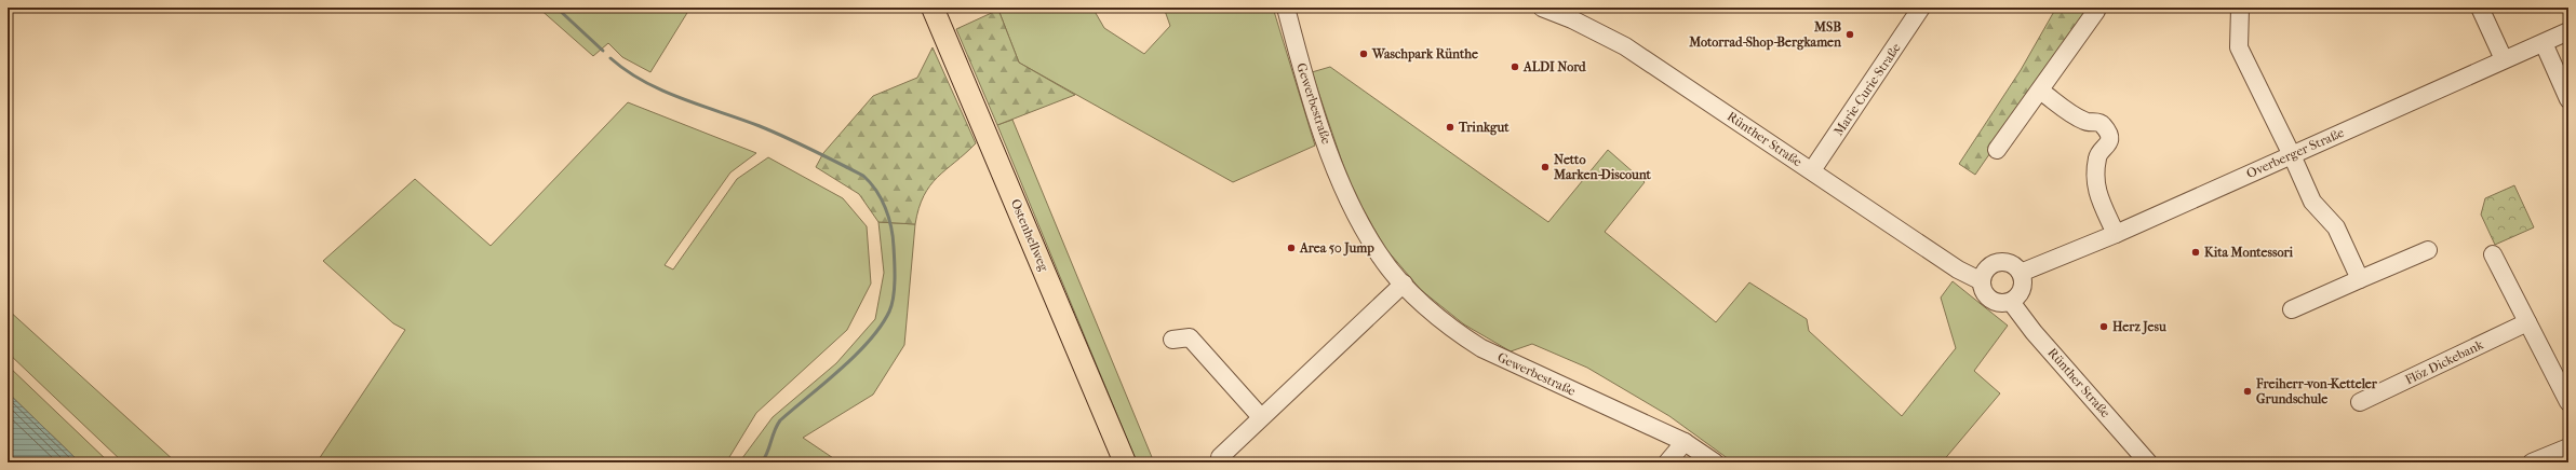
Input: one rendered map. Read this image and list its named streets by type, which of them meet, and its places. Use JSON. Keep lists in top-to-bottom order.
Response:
{
  "streets": {
    "main road": ["Ostenhellweg"],
    "street": [
      "Marie-Curie-Straße",
      "Gewerbestraße",
      "Rünther Straße",
      "Overberger Straße",
      "Flöz Dickebank"
    ]
  },
  "crossings": [
    ["Marie-Curie-Straße", "Rünther Straße"],
    ["Rünther Straße", "Overberger Straße"]
  ],
  "places": [
    "MSB Motorrad-Shop-Bergkamen",
    "Waschpark Rünthe",
    "ALDI Nord",
    "Trinkgut",
    "Netto Marken-Discount",
    "Area 50 Jump",
    "Kita Montessori",
    "Herz Jesu",
    "Freiherr-von-Ketteler Grundschule"
  ]
}
